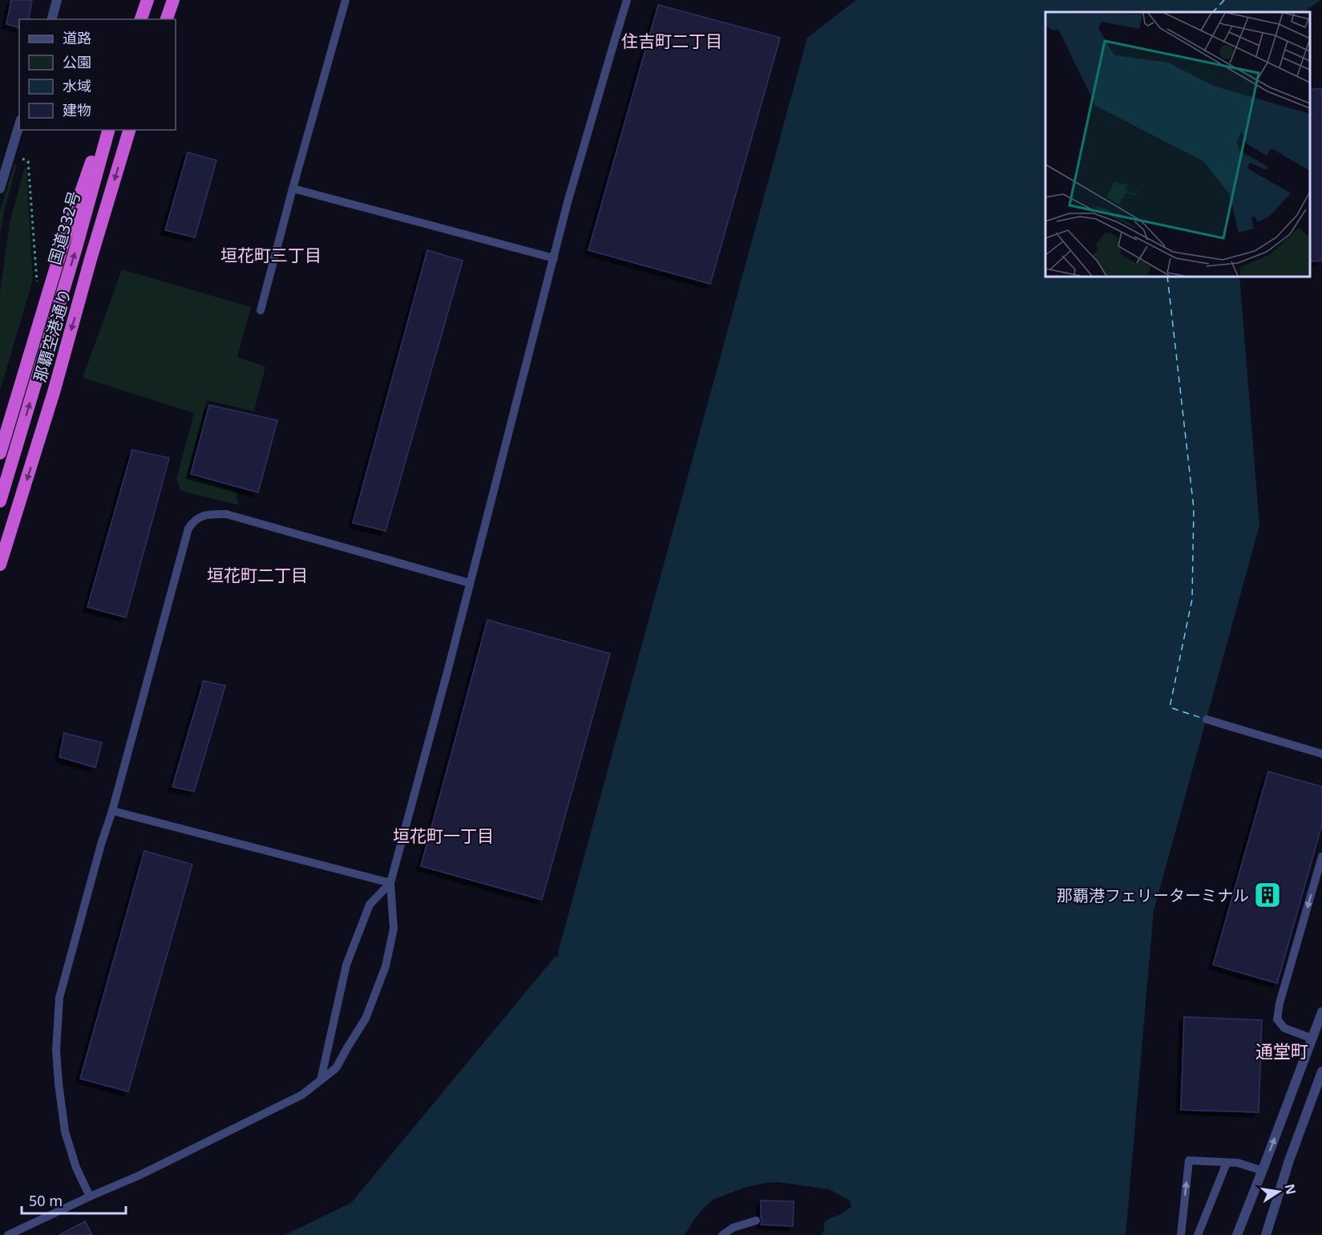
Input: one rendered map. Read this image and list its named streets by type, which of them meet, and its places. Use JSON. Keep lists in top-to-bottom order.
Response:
{
  "streets": {
    "highway": ["国道332号", "那覇空港通り"]
  },
  "one_way": ["那覇空港通り"],
  "districts": [
    "住吉町二丁目",
    "垣花町三丁目",
    "垣花町二丁目",
    "垣花町一丁目",
    "通堂町"
  ],
  "places": {
    "building": ["那覇港フェリーターミナル"]
  },
  "legend": [
    "道路",
    "公園",
    "水域",
    "建物"
  ],
  "scale_bar": "50 m",
  "north": "right"
}
